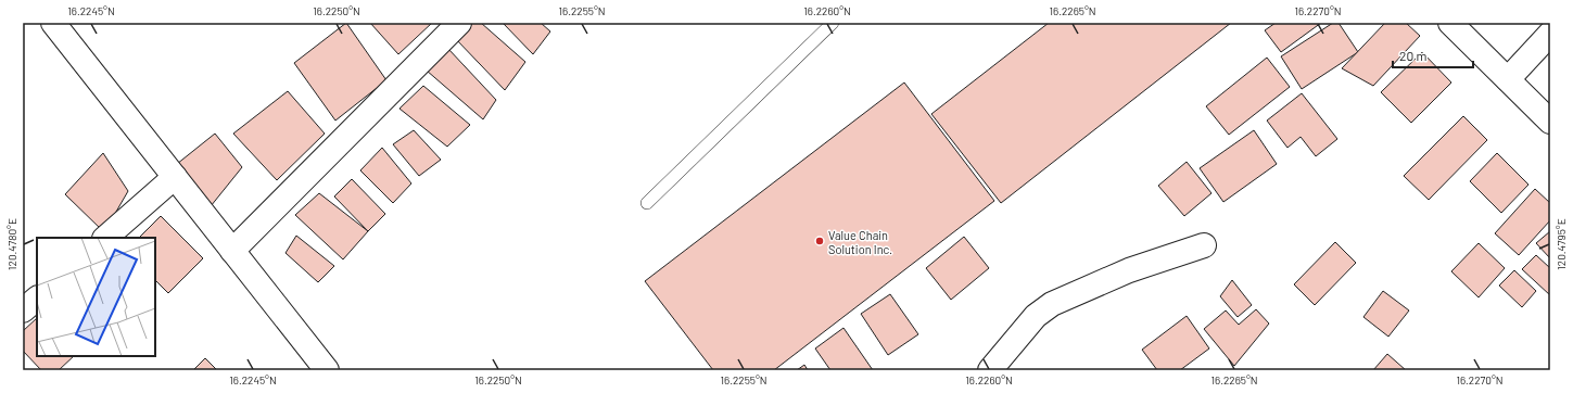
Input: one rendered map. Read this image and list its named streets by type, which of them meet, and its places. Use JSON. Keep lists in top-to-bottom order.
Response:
{
  "places": ["Value Chain Solution Inc."],
  "scale_bar": "20 m",
  "coordinates": [
    "16.2245°N",
    "16.2250°N",
    "16.2255°N",
    "16.2260°N",
    "16.2265°N",
    "16.2270°N",
    "120.4795°E",
    "120.4780°E"
  ]
}
